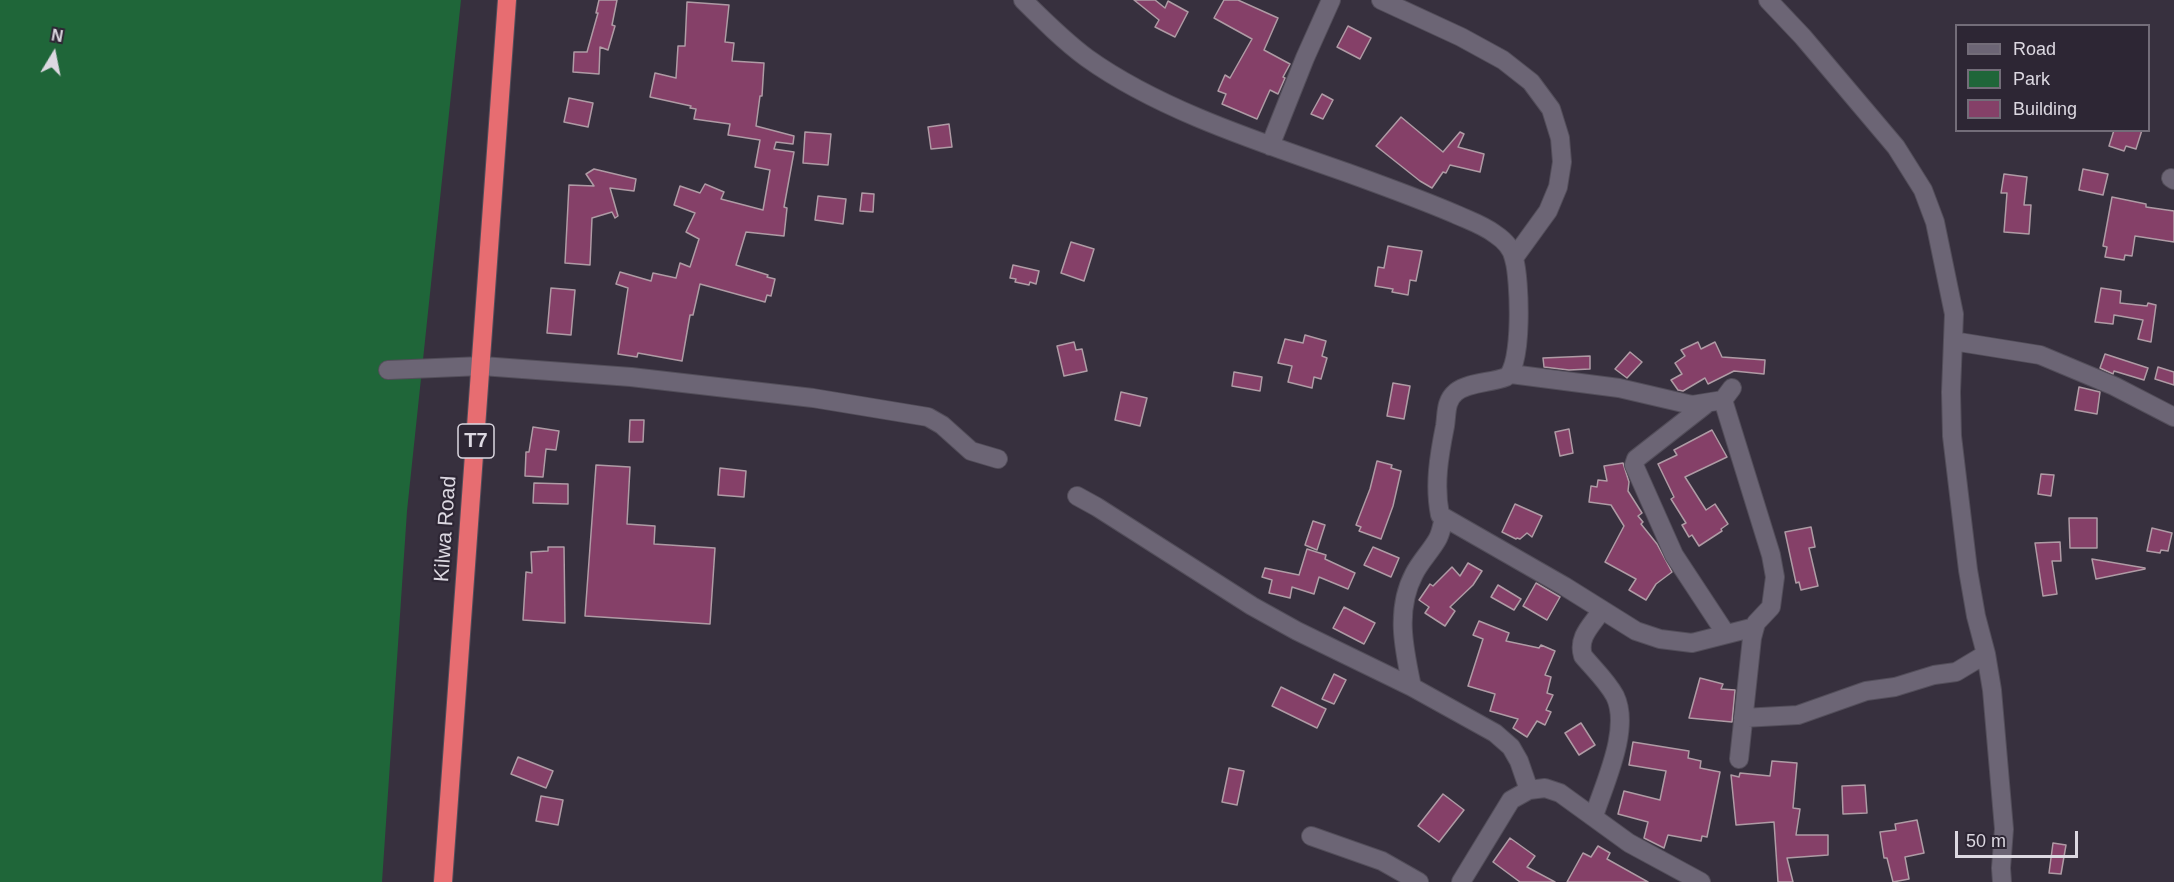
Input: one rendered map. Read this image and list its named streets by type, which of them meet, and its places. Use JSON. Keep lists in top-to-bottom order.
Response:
{
  "streets": {
    "highway": ["T7", "Kilwa Road"]
  },
  "legend": ["Road", "Park", "Building"],
  "scale_bar": "50 m",
  "north": "top"
}
